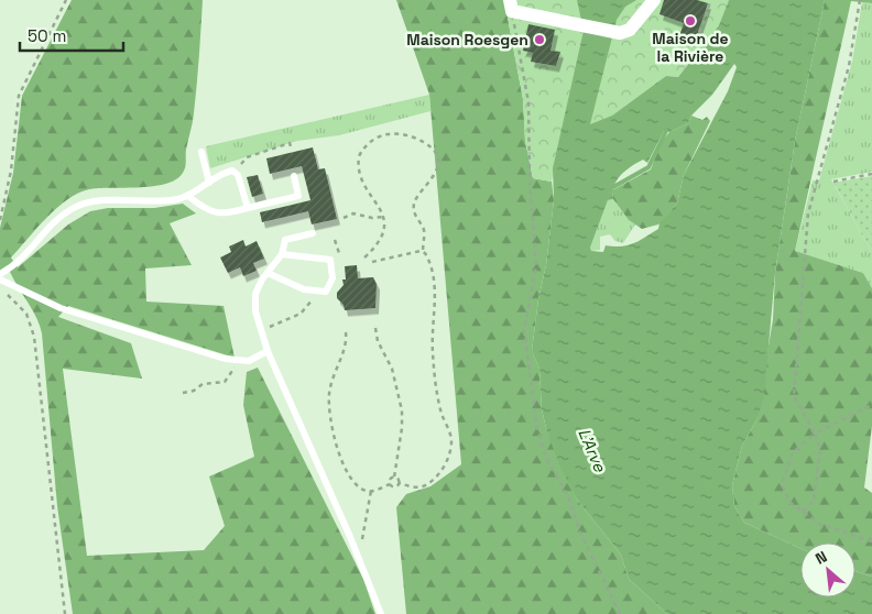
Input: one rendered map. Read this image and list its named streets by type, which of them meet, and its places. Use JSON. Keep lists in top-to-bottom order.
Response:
{
  "water": ["L'Arve"],
  "places": ["Maison de la Rivière", "Maison Roesgen"],
  "scale_bar": "50 m",
  "north": "top left"
}
